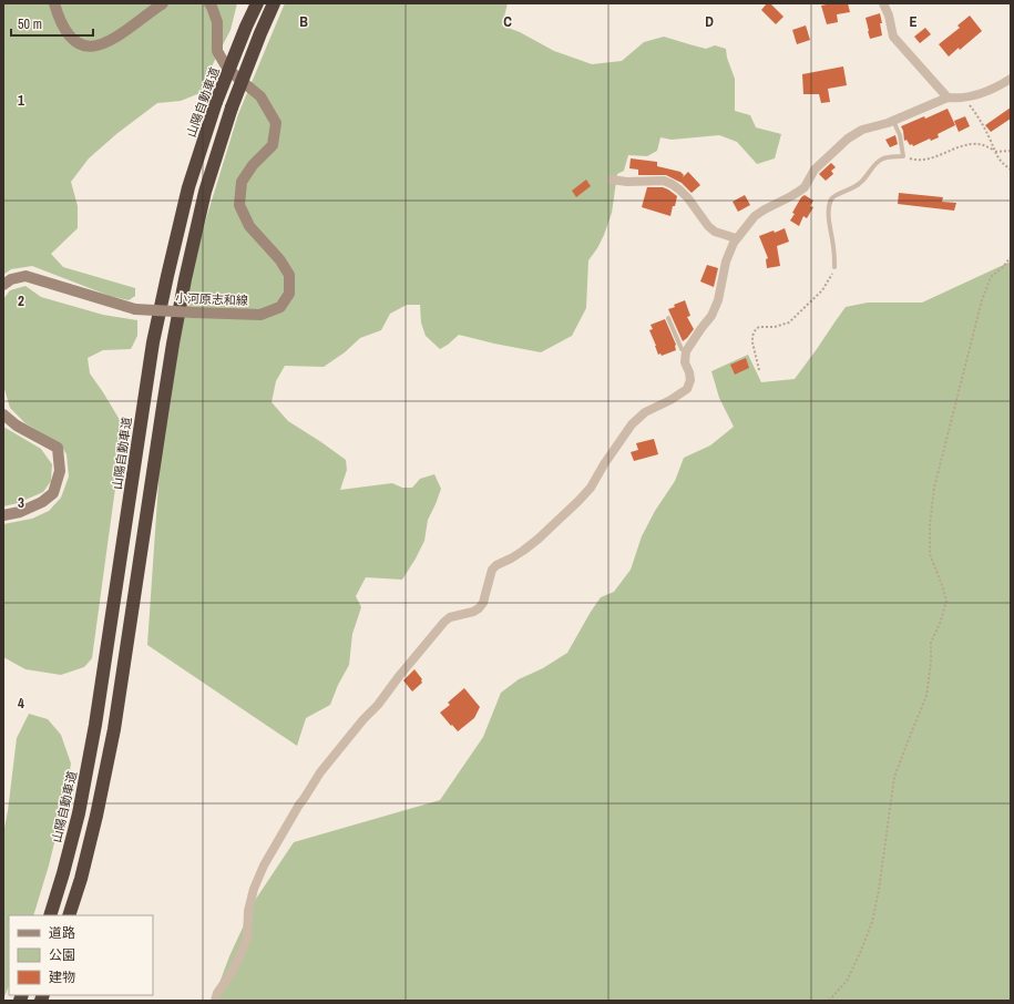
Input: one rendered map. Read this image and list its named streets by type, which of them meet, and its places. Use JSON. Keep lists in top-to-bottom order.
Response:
{
  "streets": {
    "highway": ["山陽自動車道"],
    "main road": ["小河原志和線"]
  },
  "legend": ["道路", "公園", "建物"],
  "scale_bar": "50 m",
  "grid": {
    "columns": [
      "B",
      "C",
      "D",
      "E"
    ],
    "rows": [
      "1",
      "2",
      "3",
      "4"
    ]
  }
}
